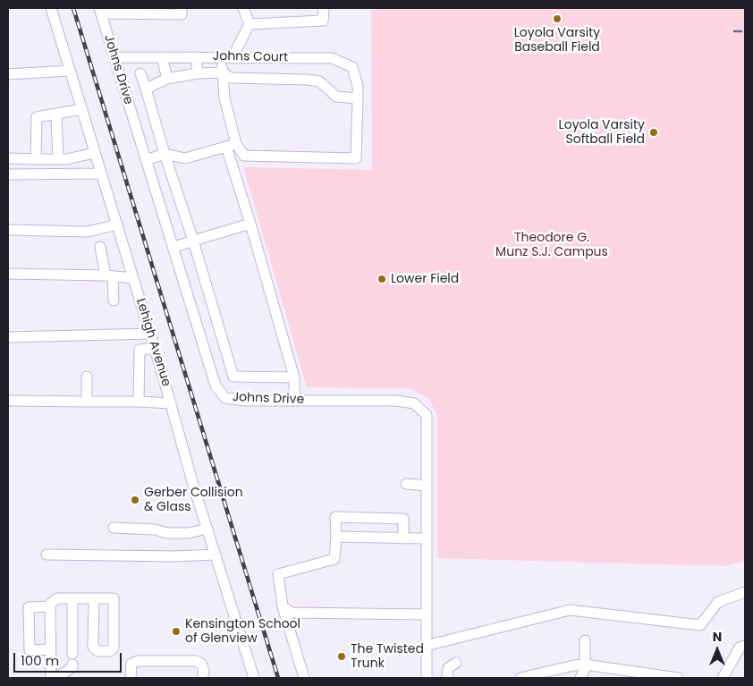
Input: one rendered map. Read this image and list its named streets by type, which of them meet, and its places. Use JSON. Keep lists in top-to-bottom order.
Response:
{
  "streets": {
    "street": ["Johns Court", "Johns Drive", "Lehigh Avenue"]
  },
  "crossings": [
    ["Johns Court", "Johns Drive"]
  ],
  "parks": ["Theodore G. Munz S.J. Campus"],
  "places": [
    "Loyola Varsity Baseball Field",
    "Loyola Varsity Softball Field",
    "Lower Field",
    "Gerber Collision & Glass",
    "Kensington School of Glenview",
    "The Twisted Trunk"
  ],
  "scale_bar": "100 m",
  "north": "top"
}
